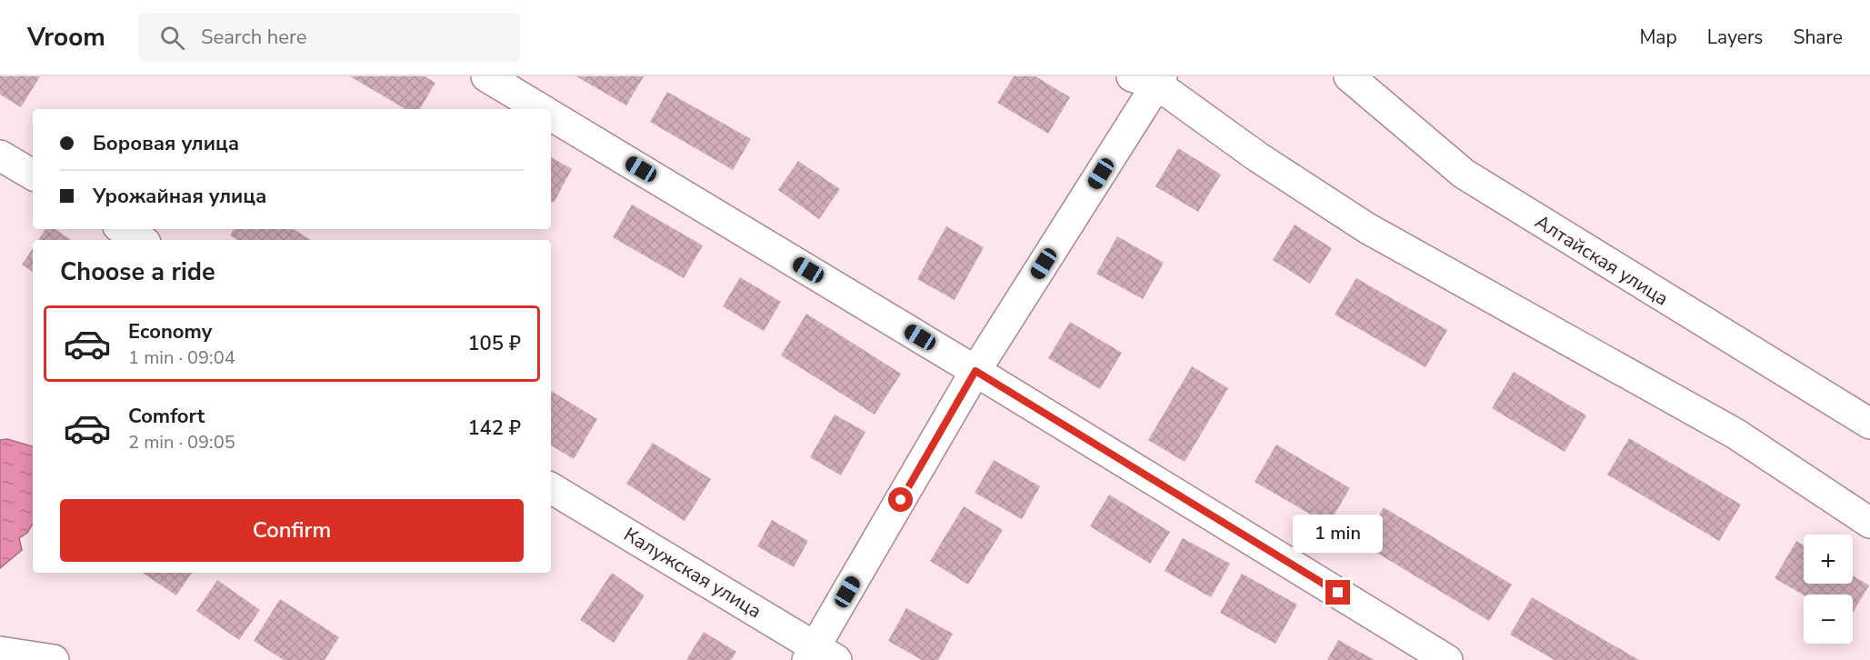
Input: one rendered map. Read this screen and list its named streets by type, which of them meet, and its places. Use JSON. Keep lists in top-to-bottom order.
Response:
{
  "streets": {
    "street": ["Алтайская улица", "Калужская улица"]
  },
  "page": {
    "header": "Vroom",
    "search": "Search here",
    "nav": ["Map", "Layers", "Share"],
    "banner": ["Боровая улица", "Урожайная улица"],
    "heading": "Choose a ride",
    "list": [
      {
        "name": "Economy",
        "note": "1 min · 09:04",
        "value": "105 ₽"
      },
      {
        "name": "Comfort",
        "note": "2 min · 09:05",
        "value": "142 ₽"
      }
    ],
    "buttons": "Confirm",
    "bubble": "1 min",
    "map_buttons": ["+", "−"]
  }
}
